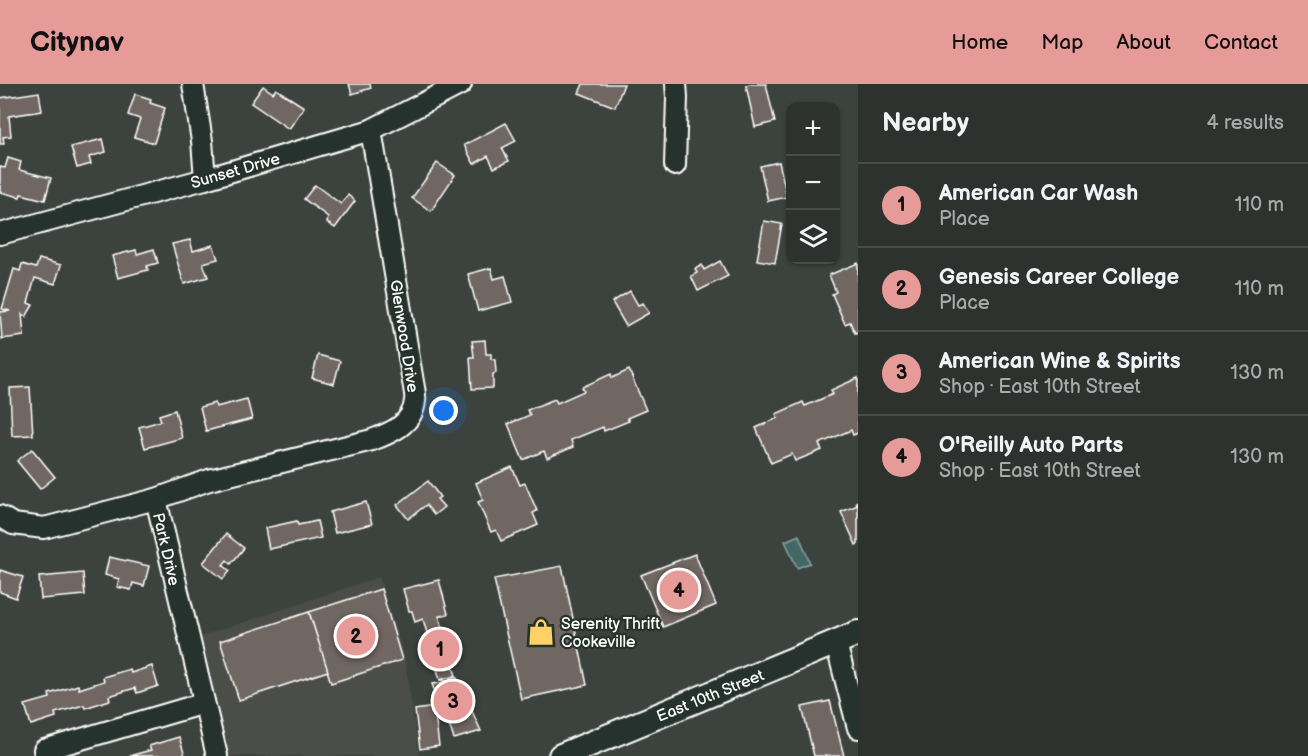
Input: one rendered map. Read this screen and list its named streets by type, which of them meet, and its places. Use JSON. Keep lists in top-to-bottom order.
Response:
{
  "streets": {
    "main road": ["East 10th Street"],
    "street": ["Sunset Drive", "Glenwood Drive", "Park Drive"]
  },
  "crossings": [
    ["Sunset Drive", "Glenwood Drive"],
    ["Glenwood Drive", "Park Drive"]
  ],
  "places": {
    "shop": ["Serenity Thrift Cookeville"]
  },
  "page": {
    "header": "Citynav",
    "nav": [
      "Home",
      "Map",
      "About",
      "Contact"
    ],
    "heading": ["Nearby", "4 results"],
    "map_buttons": ["+", "−"],
    "list": [
      {
        "mark": "1",
        "name": "American Car Wash",
        "note": "Place",
        "value": "110 m"
      },
      {
        "mark": "2",
        "name": "Genesis Career College",
        "note": "Place",
        "value": "110 m"
      },
      {
        "mark": "3",
        "name": "American Wine & Spirits",
        "note": "Shop · East 10th Street",
        "value": "130 m"
      },
      {
        "mark": "4",
        "name": "O'Reilly Auto Parts",
        "note": "Shop · East 10th Street",
        "value": "130 m"
      }
    ],
    "pins": [
      "4",
      "2",
      "1",
      "3"
    ]
  }
}
